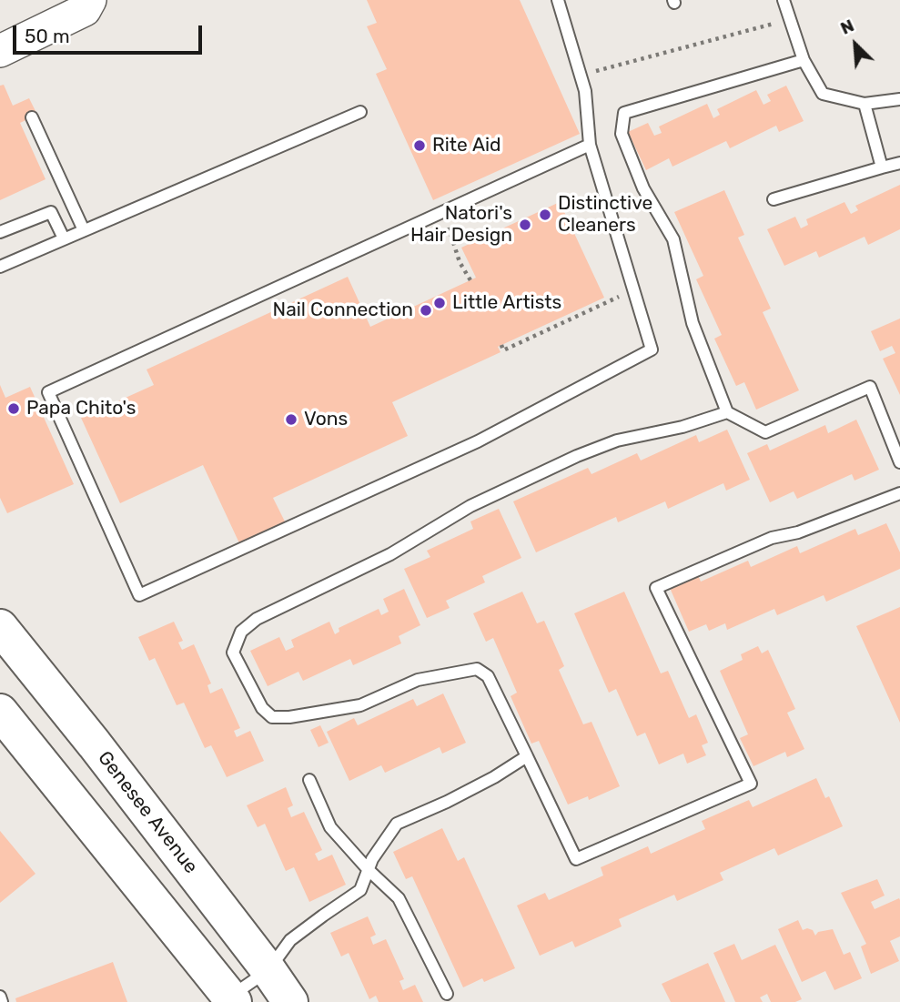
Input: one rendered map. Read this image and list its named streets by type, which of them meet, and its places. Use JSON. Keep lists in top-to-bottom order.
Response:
{
  "streets": {
    "main road": ["Genesee Avenue"]
  },
  "places": [
    "Rite Aid",
    "Distinctive Cleaners",
    "Natori's Hair Design",
    "Little Artists",
    "Nail Connection",
    "Papa Chito's",
    "Vons"
  ],
  "scale_bar": "50 m",
  "north": "top left"
}
